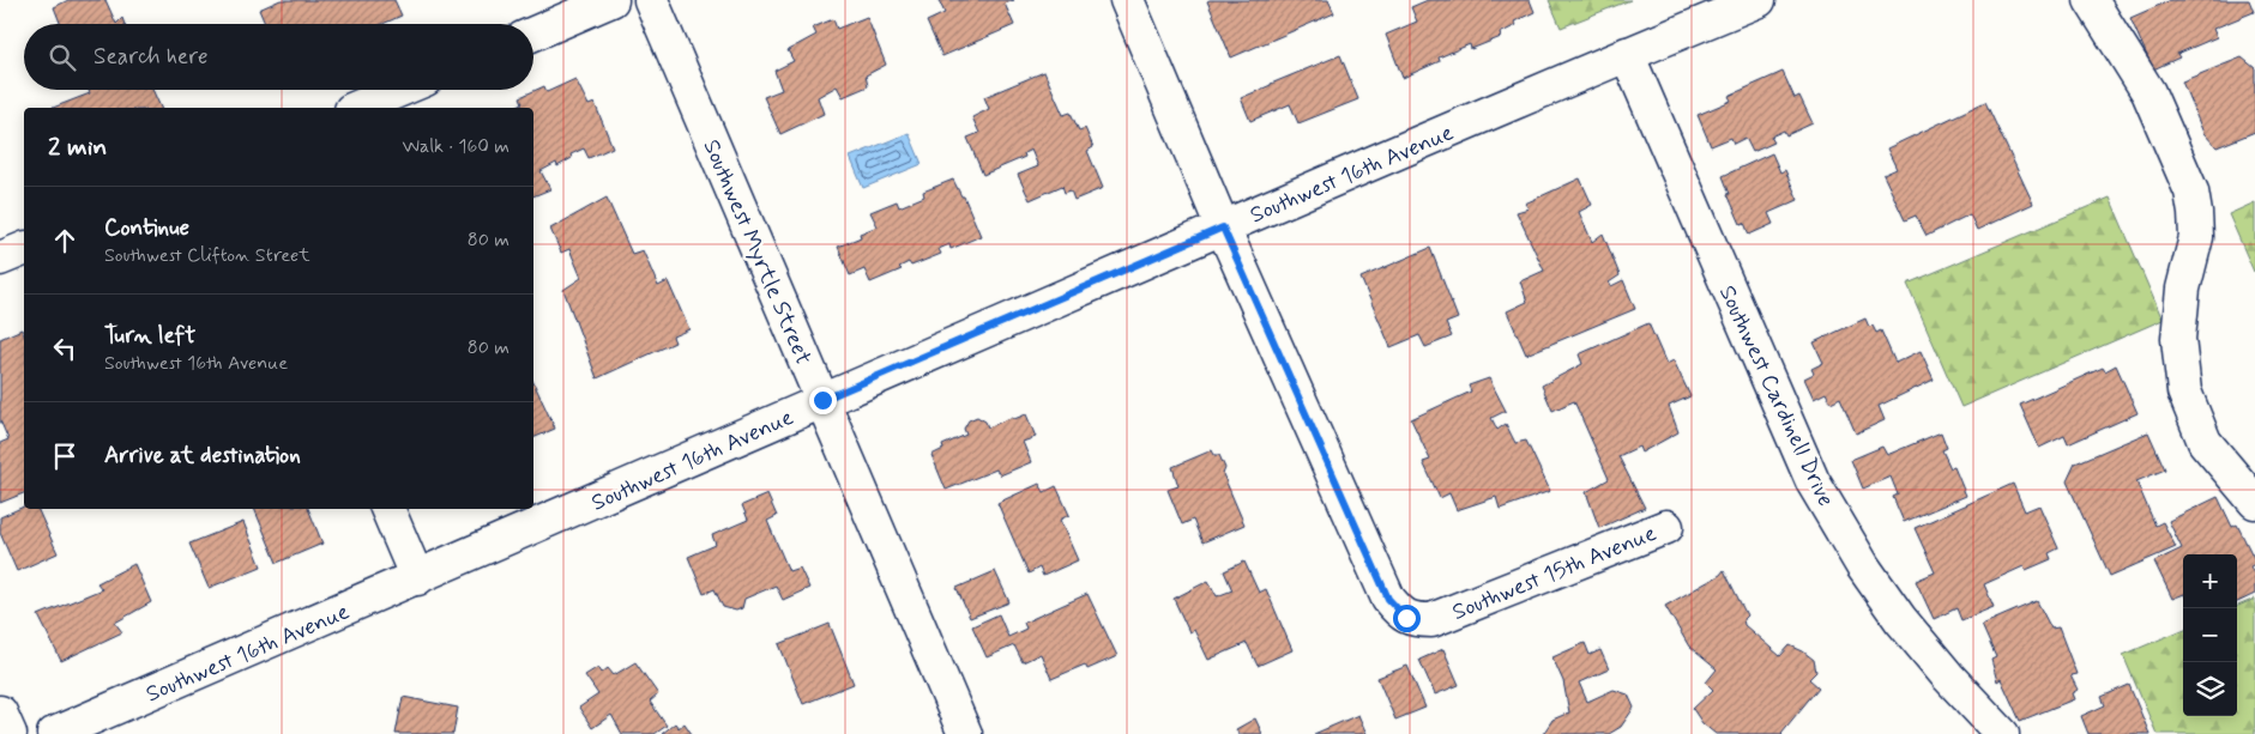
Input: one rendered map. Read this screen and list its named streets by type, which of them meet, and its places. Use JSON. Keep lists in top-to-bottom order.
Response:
{
  "streets": {
    "street": [
      "Southwest 16th Avenue",
      "Southwest Myrtle Street",
      "Southwest Cardinell Drive",
      "Southwest 15th Avenue"
    ]
  },
  "crossings": [
    ["Southwest 16th Avenue", "Southwest Myrtle Street"],
    ["Southwest 16th Avenue", "Southwest Cardinell Drive"],
    ["Southwest 16th Avenue", "Southwest 15th Avenue"]
  ],
  "page": {
    "search": "Search here",
    "heading": ["2 min", "Walk · 160 m"],
    "list": [
      ["Continue", "Southwest Clifton Street", "80 m"],
      ["Turn left", "Southwest 16th Avenue", "80 m"],
      "Arrive at destination"
    ],
    "map_buttons": ["+", "−"]
  }
}
